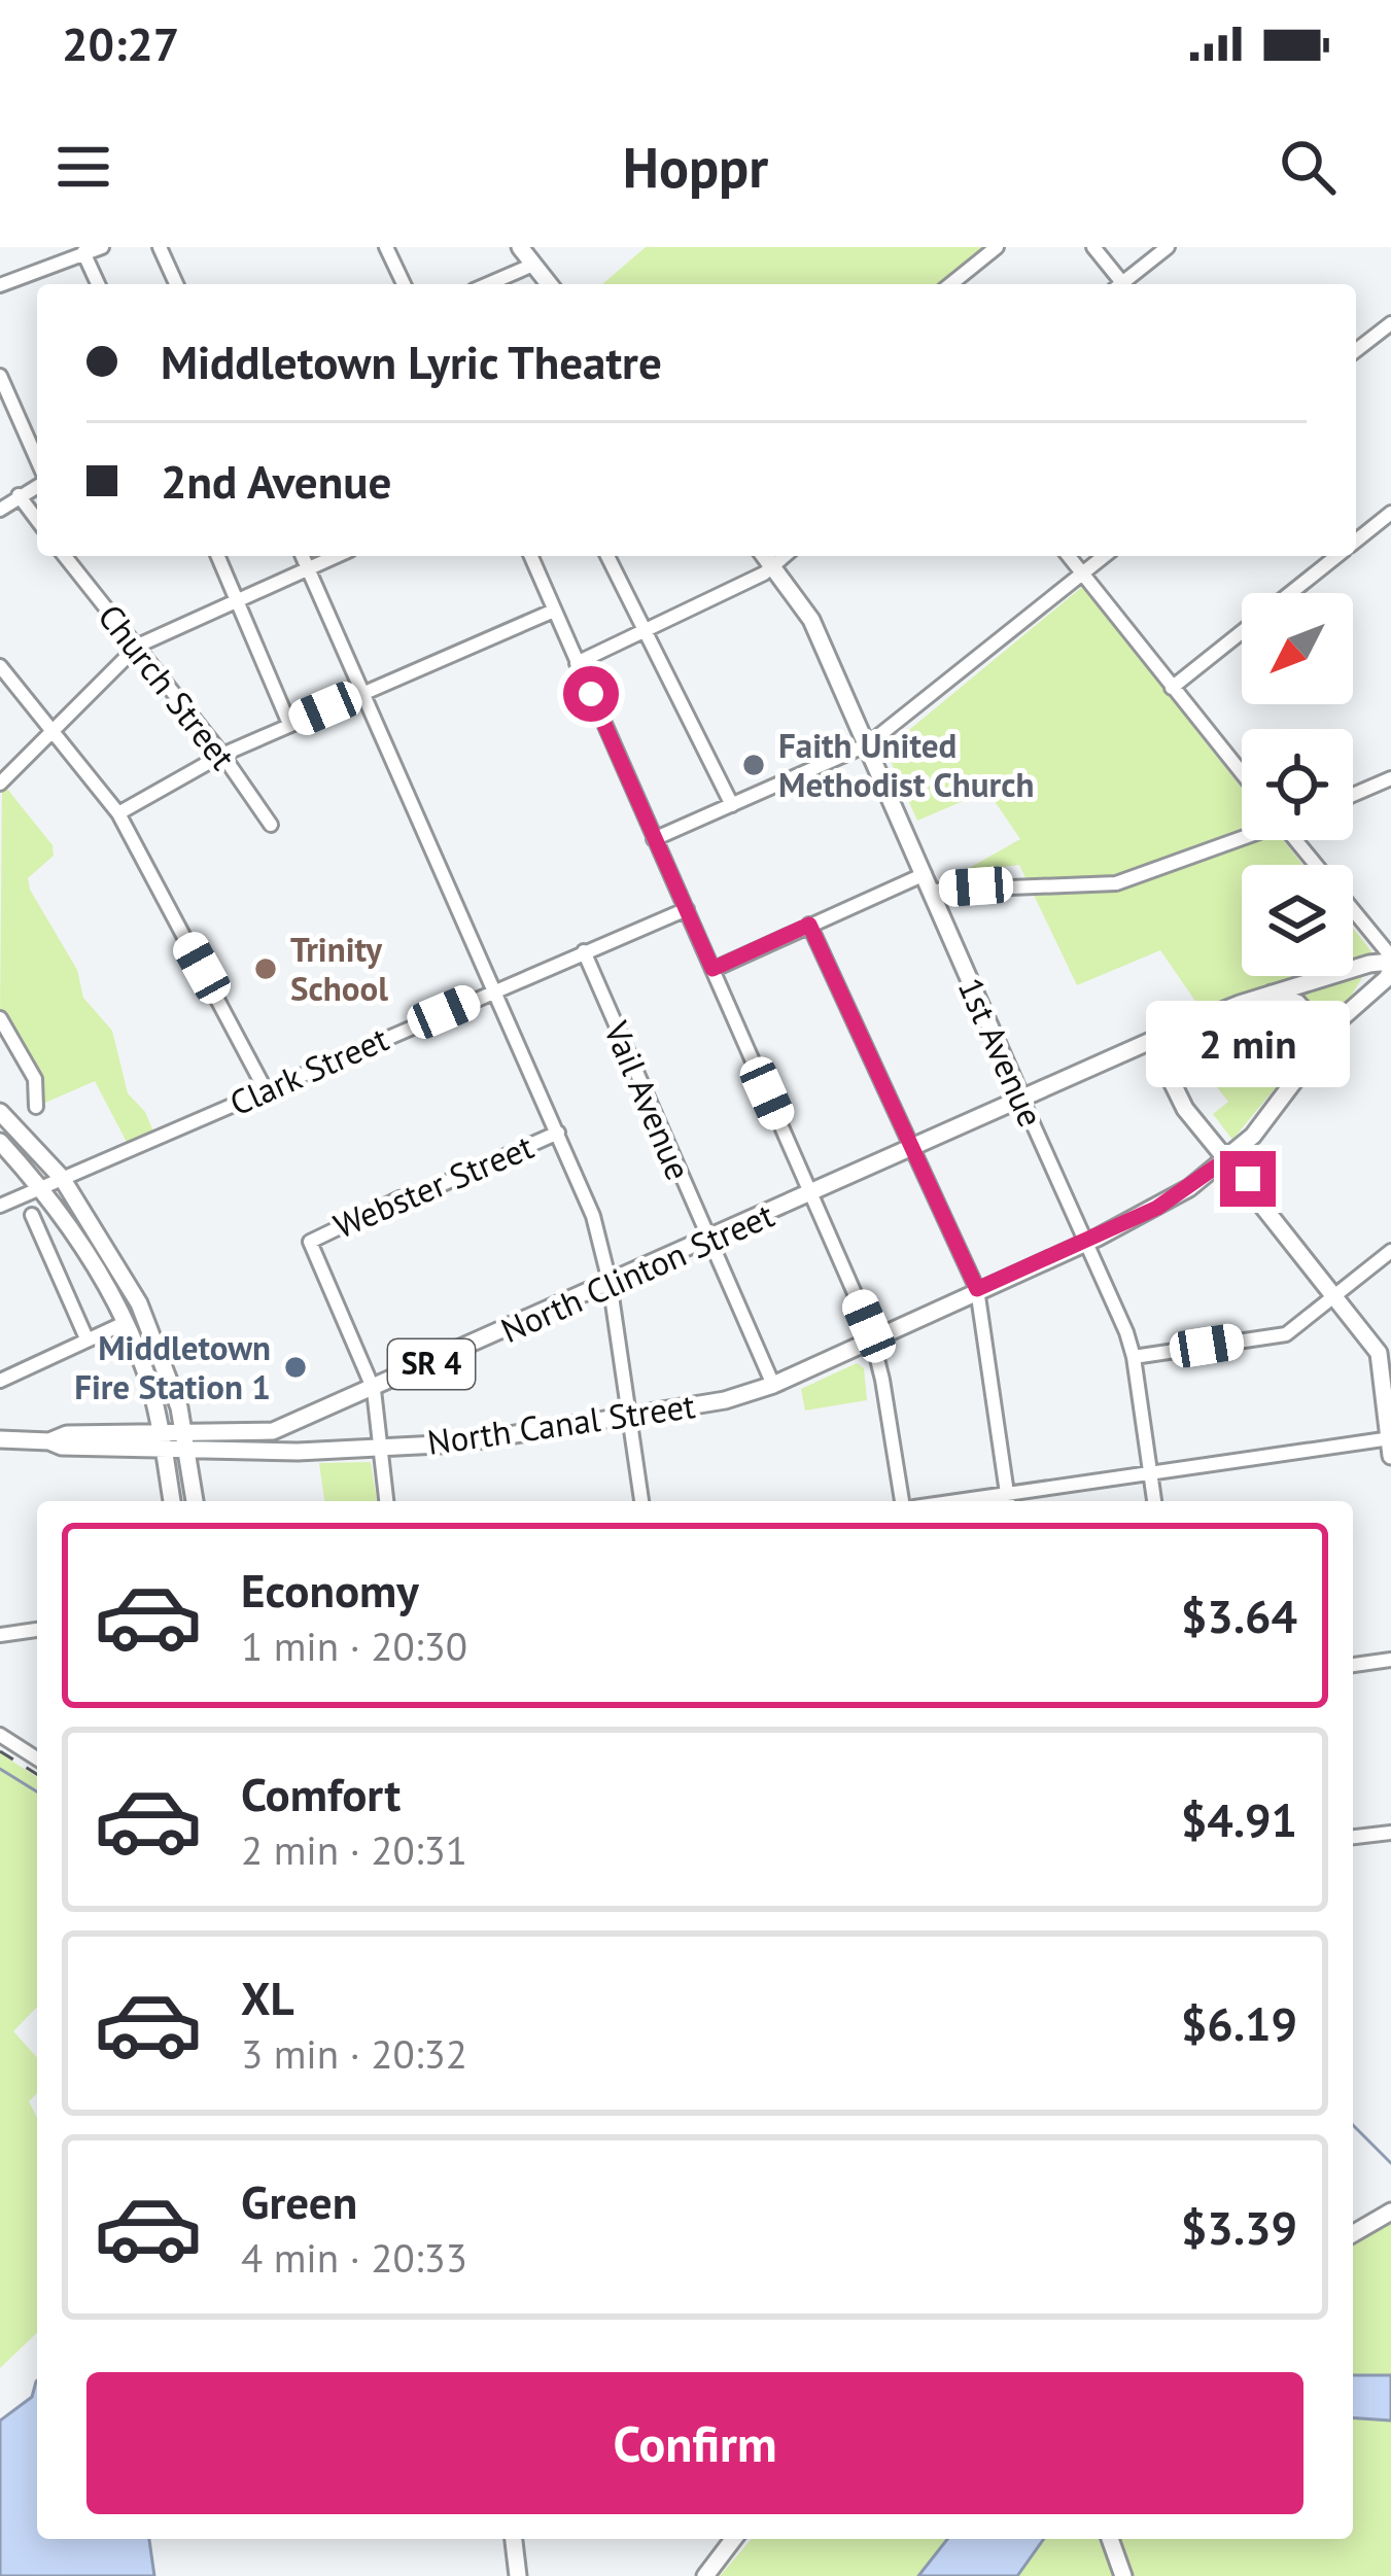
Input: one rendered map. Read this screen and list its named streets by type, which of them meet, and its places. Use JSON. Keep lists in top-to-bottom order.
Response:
{
  "streets": {
    "main road": [
      "1st Avenue",
      "North Clinton Street",
      "SR 4",
      "North Canal Street"
    ],
    "street": [
      "Church Street",
      "Clark Street",
      "Vail Avenue",
      "Webster Street"
    ]
  },
  "crossings": [
    ["1st Avenue", "SR 4"],
    ["Clark Street", "Vail Avenue"],
    ["Vail Avenue", "North Clinton Street"],
    ["Vail Avenue", "North Canal Street"],
    ["Webster Street", "North Clinton Street"],
    ["North Clinton Street", "SR 4"],
    ["North Clinton Street", "North Canal Street"],
    ["SR 4", "North Canal Street"]
  ],
  "places": ["Faith United Methodist Church", "Trinity School", "Middletown Fire Station 1"],
  "north": "bottom left",
  "page": {
    "status": "20:27",
    "header": "Hoppr",
    "banner": ["Middletown Lyric Theatre", "2nd Avenue"],
    "bubble": "2 min",
    "list": [
      {
        "name": "Economy",
        "note": "1 min · 20:30",
        "value": "$3.64"
      },
      {
        "name": "Comfort",
        "note": "2 min · 20:31",
        "value": "$4.91"
      },
      {
        "name": "XL",
        "note": "3 min · 20:32",
        "value": "$6.19"
      },
      {
        "name": "Green",
        "note": "4 min · 20:33",
        "value": "$3.39"
      }
    ],
    "buttons": "Confirm"
  }
}
